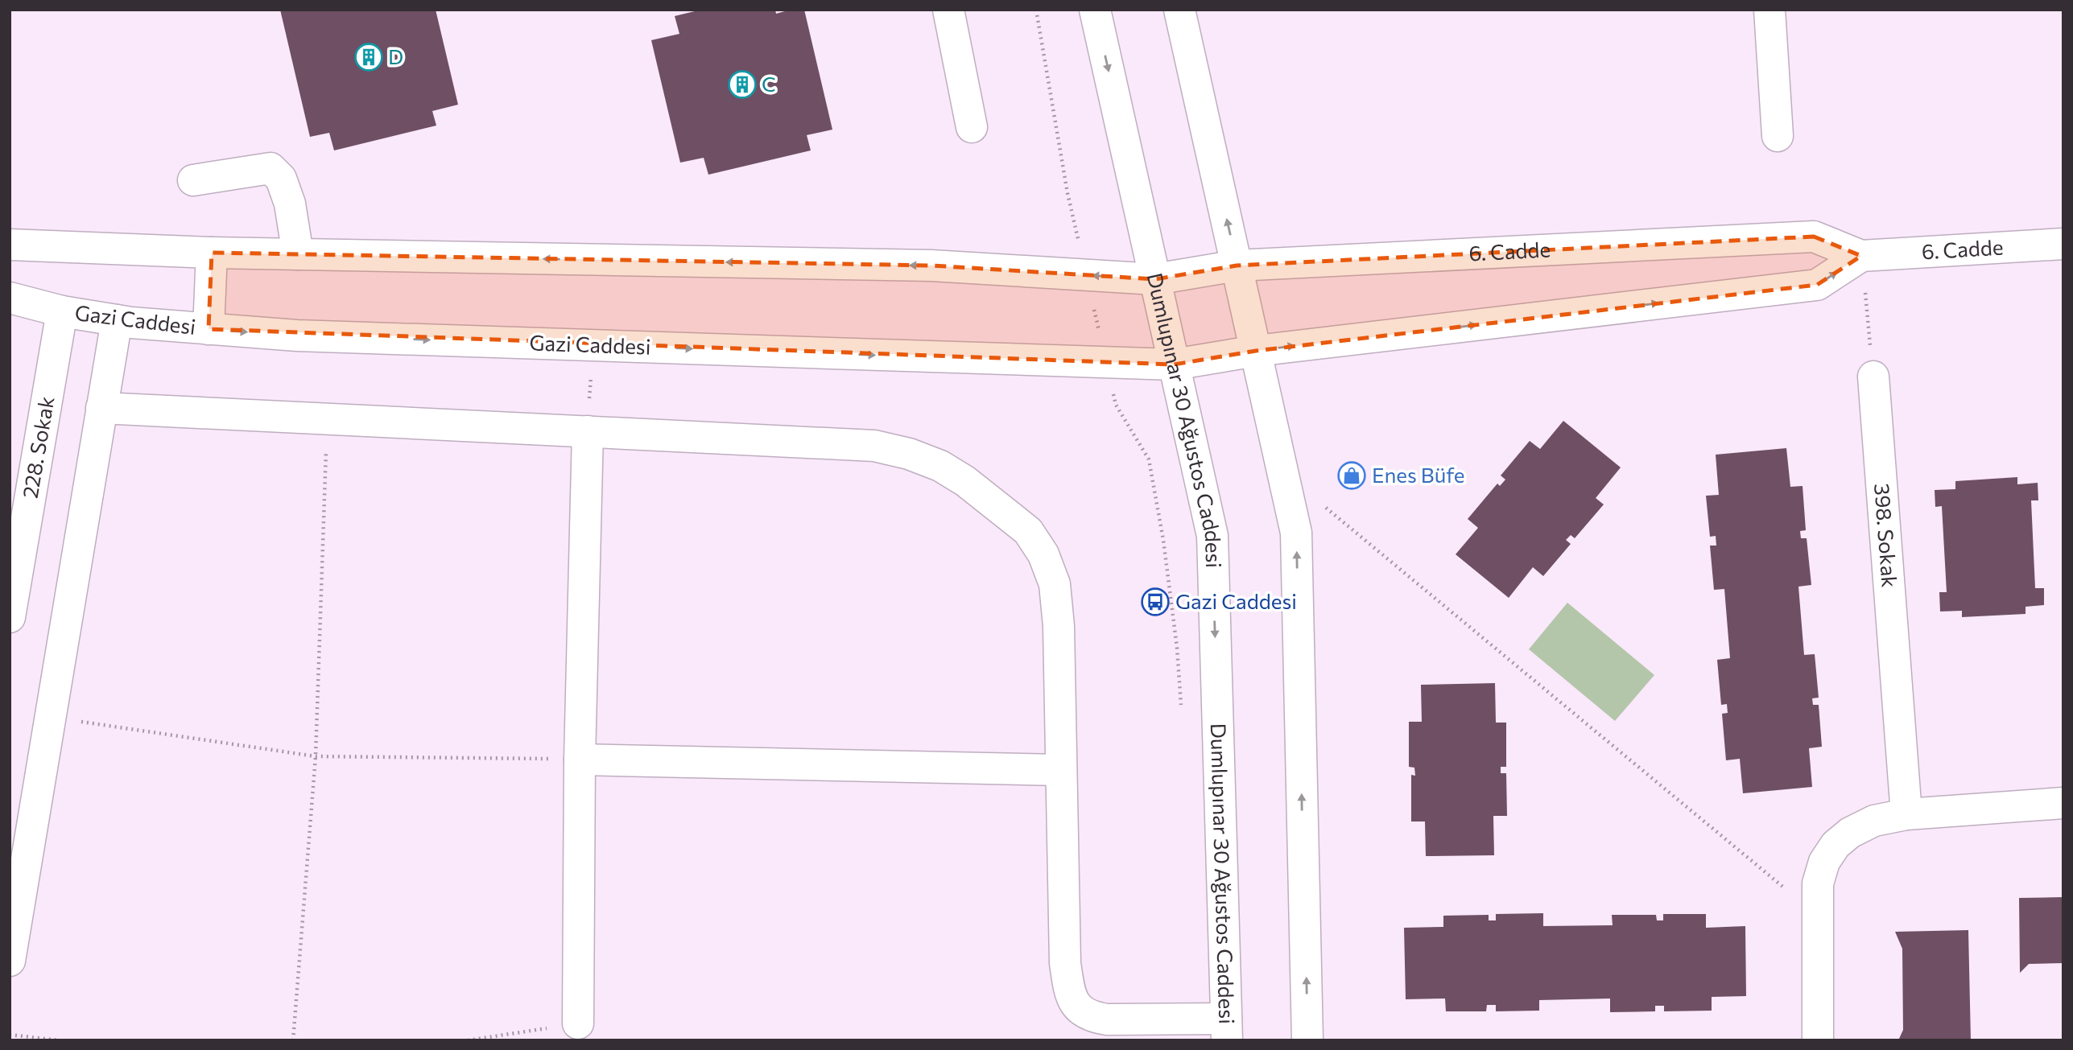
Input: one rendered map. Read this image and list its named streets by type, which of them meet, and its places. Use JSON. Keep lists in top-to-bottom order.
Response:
{
  "streets": {
    "main road": [
      "6. Cadde",
      "Gazi Caddesi",
      "Dumlupınar 30 Ağustos Caddesi",
      "228. Sokak",
      "398. Sokak"
    ]
  },
  "crossings": [
    ["6. Cadde", "Gazi Caddesi"],
    ["6. Cadde", "Dumlupınar 30 Ağustos Caddesi"],
    ["Gazi Caddesi", "Dumlupınar 30 Ağustos Caddesi"],
    ["Gazi Caddesi", "228. Sokak"]
  ],
  "places": {
    "building": ["D", "C"],
    "shop": ["Enes Büfe"],
    "bus stop": ["Gazi Caddesi"]
  }
}
